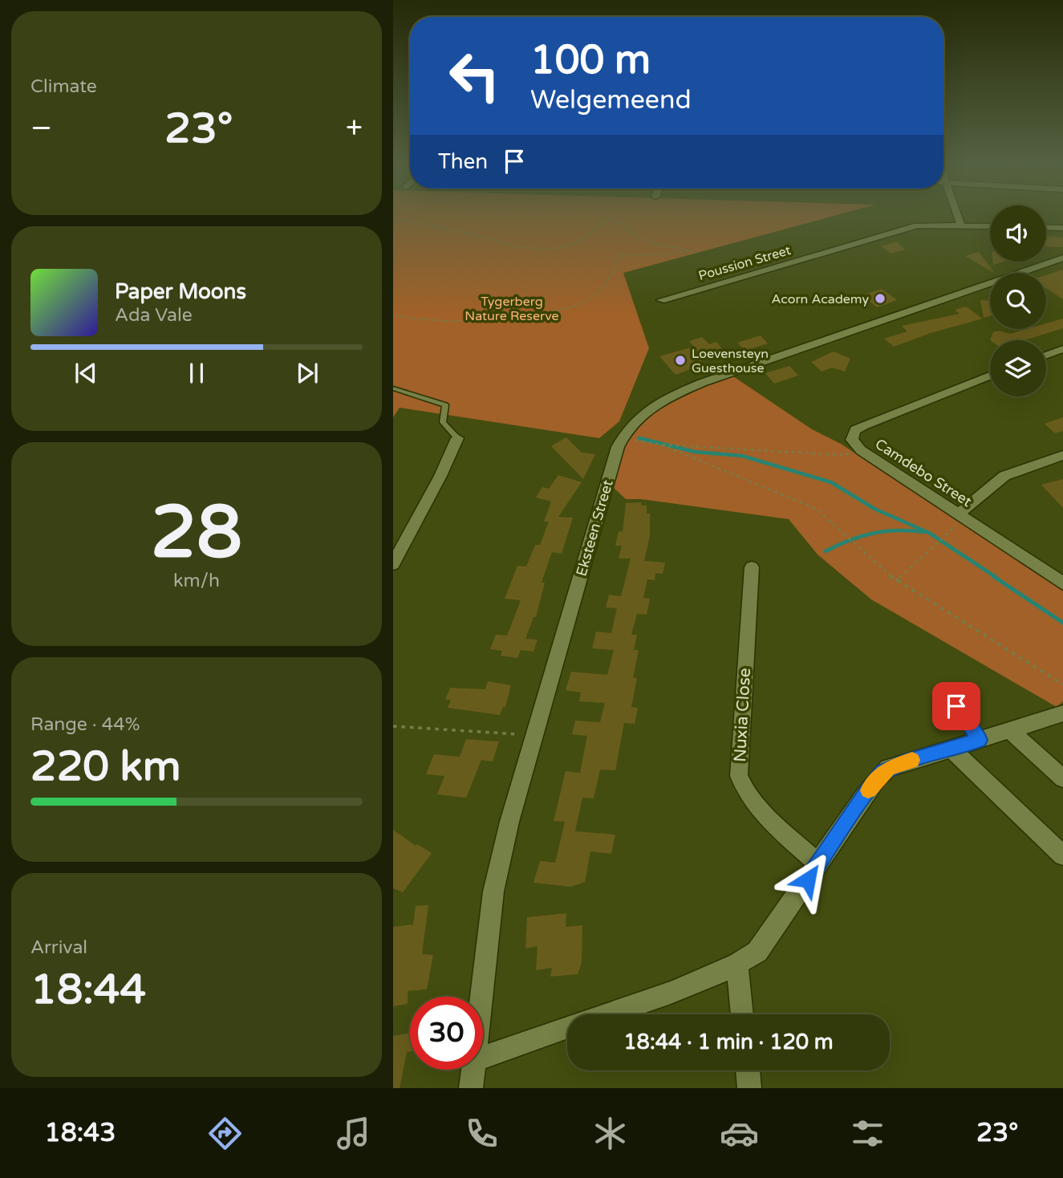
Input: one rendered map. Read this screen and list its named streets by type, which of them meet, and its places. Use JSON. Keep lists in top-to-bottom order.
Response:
{
  "streets": {
    "street": [
      "Poussion Street",
      "Camdebo Street",
      "Eksteen Street",
      "Nuxia Close"
    ]
  },
  "parks": ["Tygerberg Nature Reserve"],
  "places": ["Acorn Academy", "Loevensteyn Guesthouse"],
  "page": {
    "tile": [
      "Climate",
      ["28", "km/h"],
      ["Range · 44%", "220 km"],
      ["Arrival", "18:44"]
    ],
    "turn": ["100 m", "Welgemeend"],
    "heat": ["−", "23°", "+"],
    "then": "Then",
    "song": ["Paper Moons", "Ada Vale"],
    "limit": "30",
    "trip": "18:44 · 1 min · 120 m",
    "tabs": ["18:43", "23°"]
  }
}
